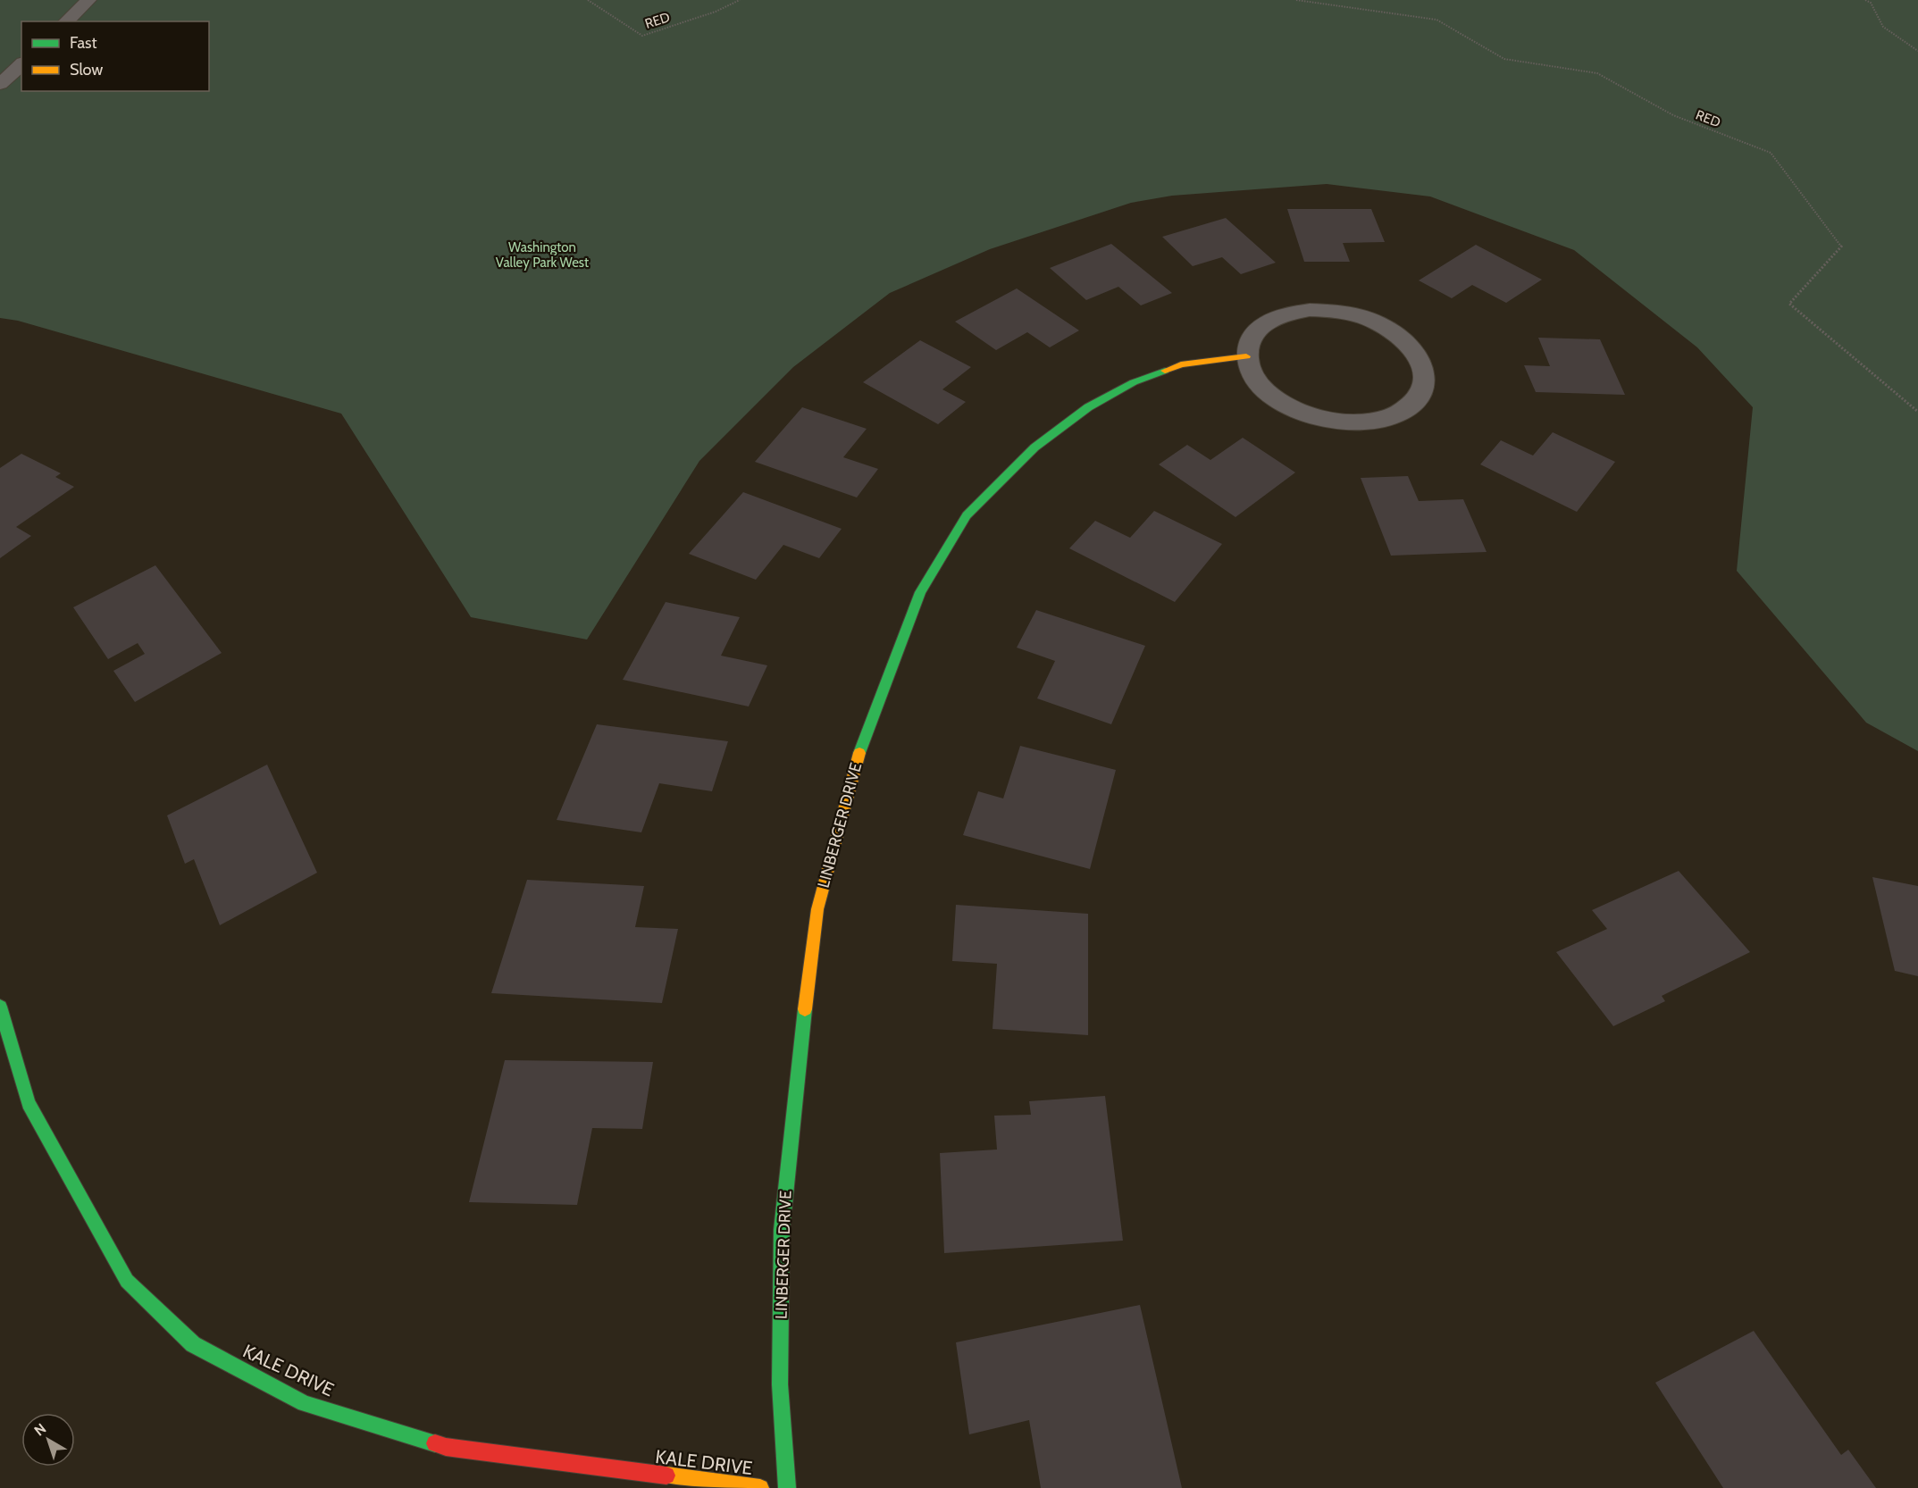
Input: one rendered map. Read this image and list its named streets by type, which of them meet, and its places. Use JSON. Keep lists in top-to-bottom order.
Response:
{
  "streets": {
    "street": ["LINBERGER DRIVE", "KALE DRIVE"],
    "path": ["RED"]
  },
  "parks": ["Washington Valley Park West"],
  "legend": ["Fast", "Slow"],
  "north": "top left"
}
